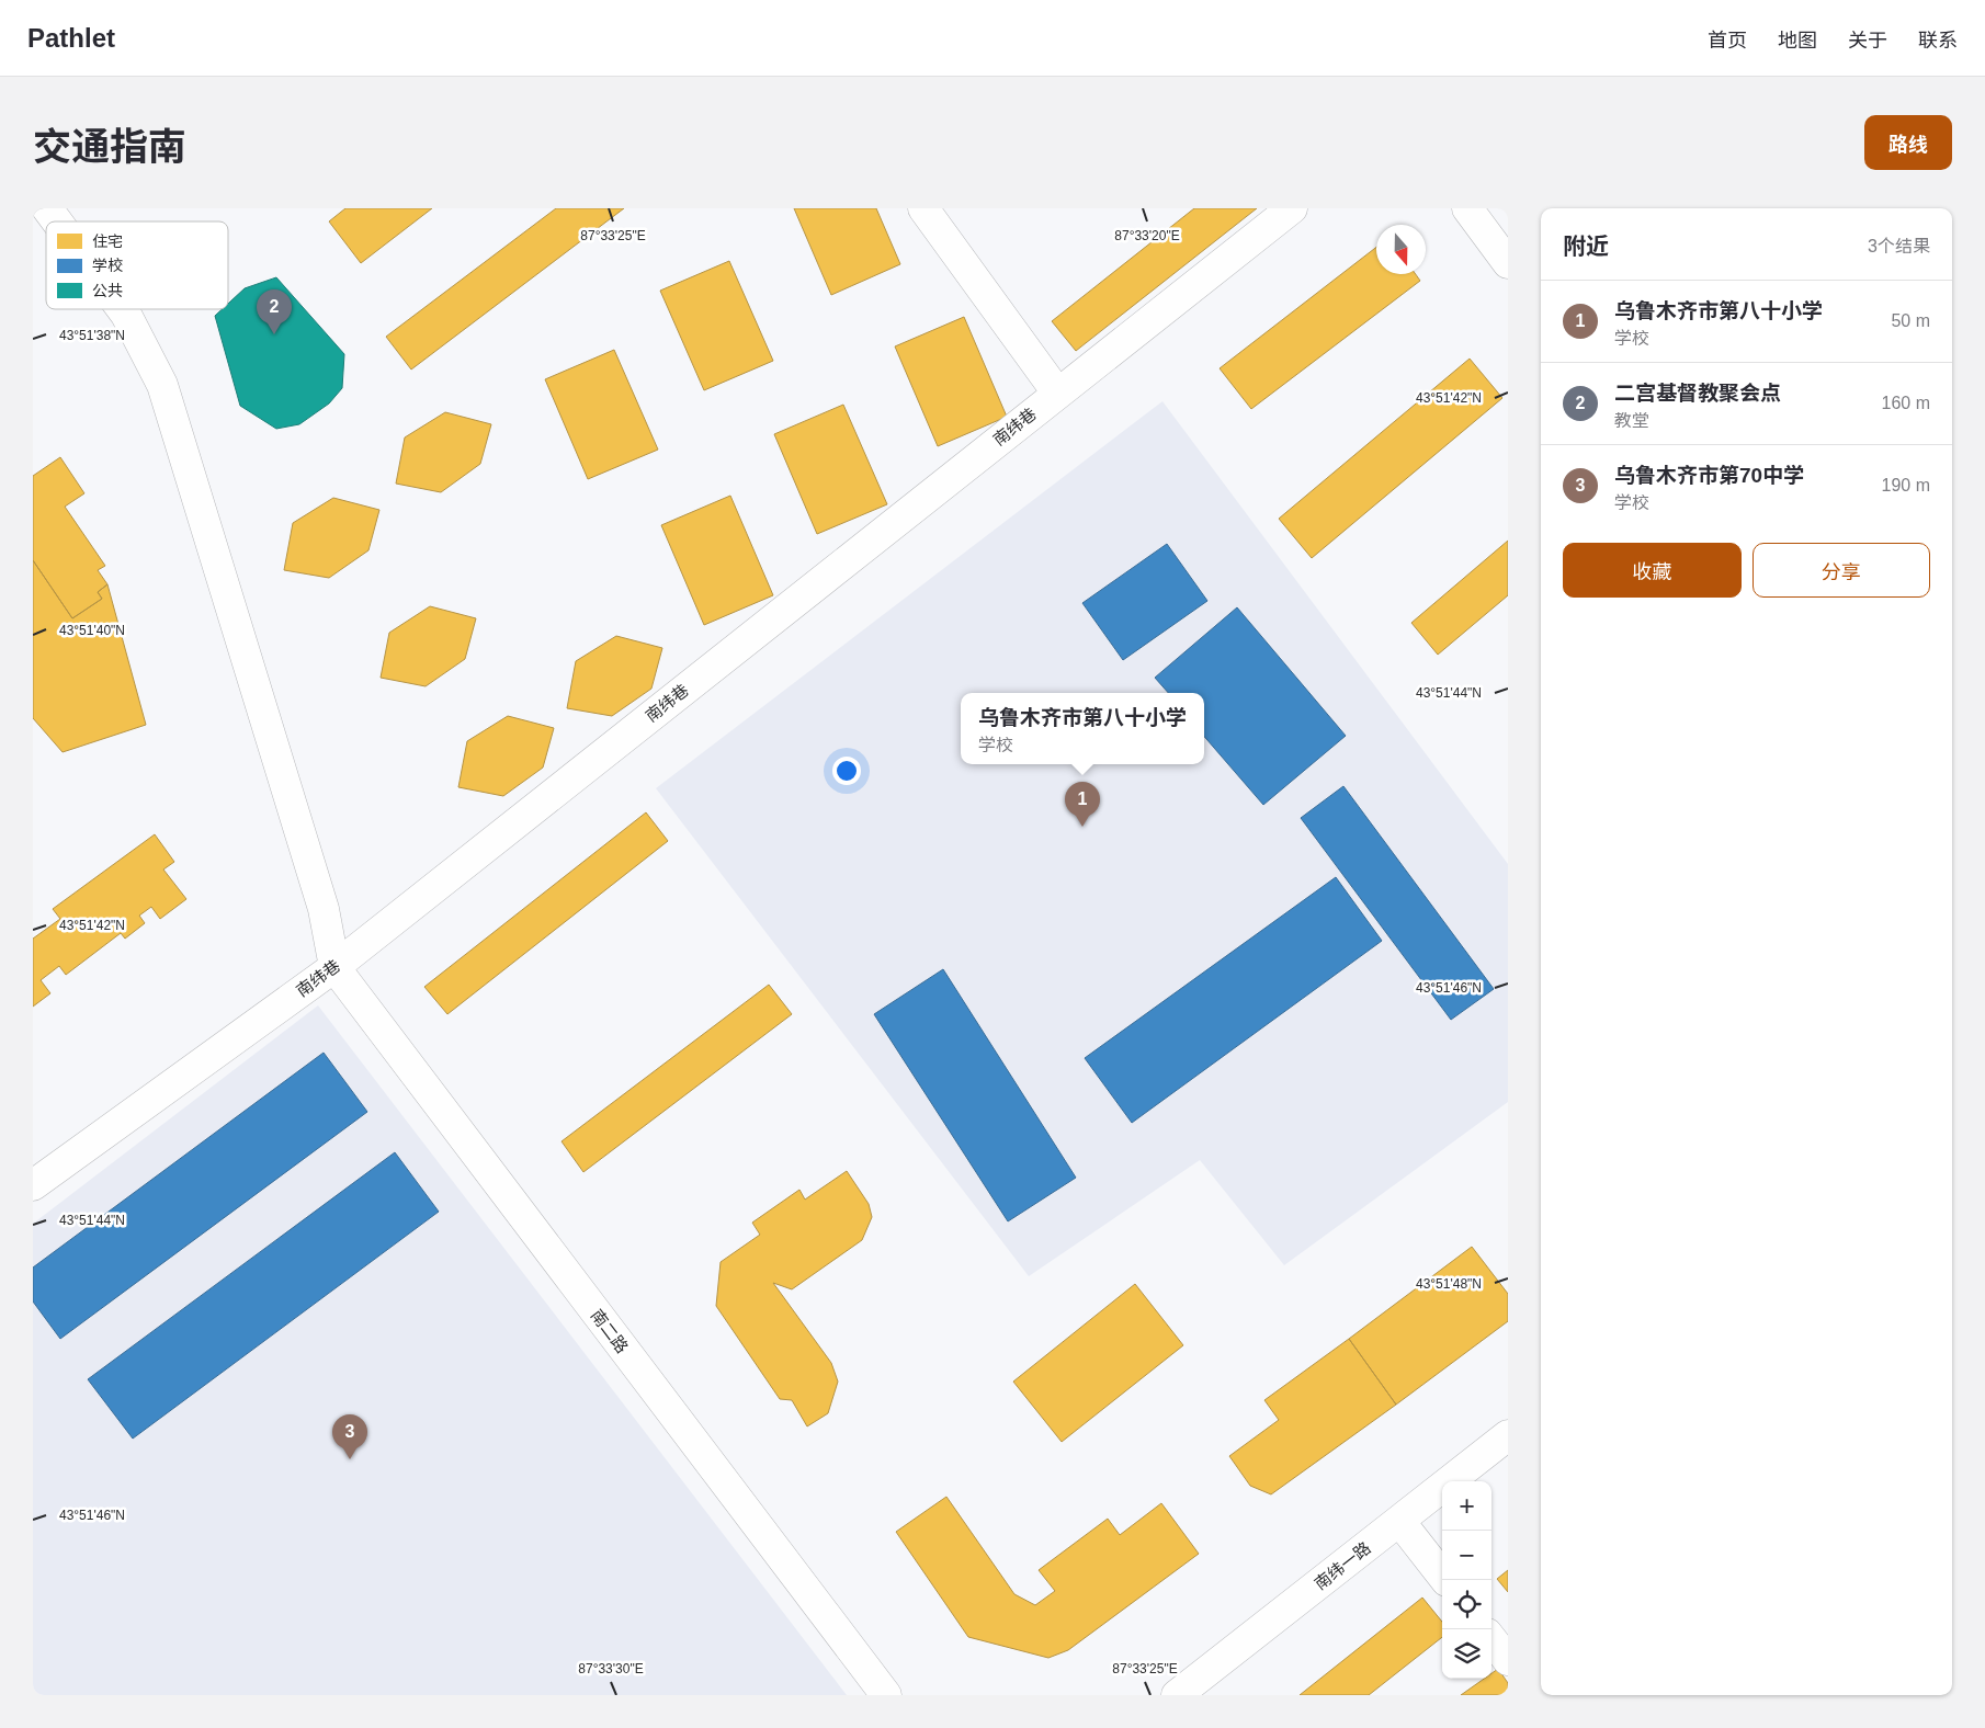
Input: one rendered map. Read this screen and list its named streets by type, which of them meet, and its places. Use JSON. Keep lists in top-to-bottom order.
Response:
{
  "streets": {
    "street": ["南纬巷", "南二路", "南纬一路"]
  },
  "crossings": [
    ["南纬巷", "南二路"]
  ],
  "legend": ["住宅", "学校", "公共"],
  "north": "bottom",
  "page": {
    "header": "Pathlet",
    "nav": [
      "首页",
      "地图",
      "关于",
      "联系"
    ],
    "title": "交通指南",
    "buttons": [
      "路线",
      ["收藏", "分享"]
    ],
    "heading": ["附近", "3个结果"],
    "list": [
      {
        "mark": "1",
        "name": "乌鲁木齐市第八十小学",
        "note": "学校",
        "value": "50 m"
      },
      {
        "mark": "2",
        "name": "二宫基督教聚会点",
        "note": "教堂",
        "value": "160 m"
      },
      {
        "mark": "3",
        "name": "乌鲁木齐市第70中学",
        "note": "学校",
        "value": "190 m"
      }
    ],
    "pins": ["2", "1", "3"],
    "popup": ["乌鲁木齐市第八十小学", "学校"],
    "map_buttons": ["+", "−"]
  },
  "coordinates": [
    "87°33'25\"E",
    "87°33'20\"E",
    "43°51'38\"N",
    "43°51'42\"N",
    "43°51'40\"N",
    "43°51'44\"N",
    "43°51'46\"N",
    "43°51'48\"N",
    "87°33'30\"E"
  ]
}
